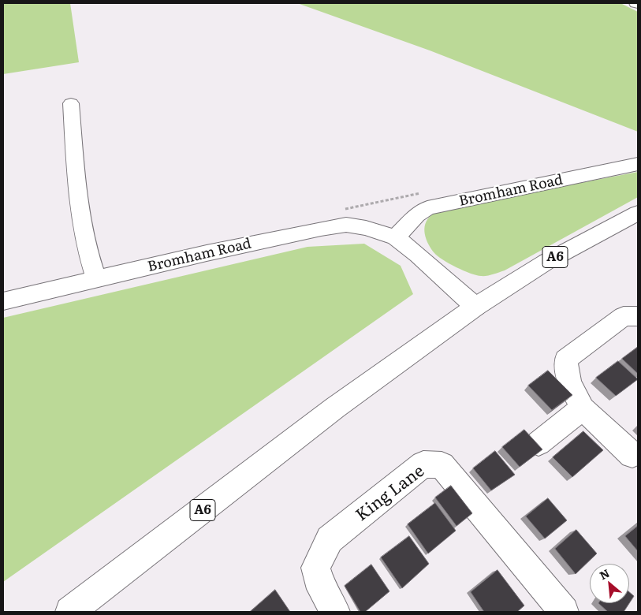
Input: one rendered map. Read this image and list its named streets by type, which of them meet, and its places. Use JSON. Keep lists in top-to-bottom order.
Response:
{
  "streets": {
    "main road": ["Bromham Road", "A6", "King Lane"]
  },
  "crossings": [
    ["Bromham Road", "A6"]
  ],
  "north": "top left"
}
